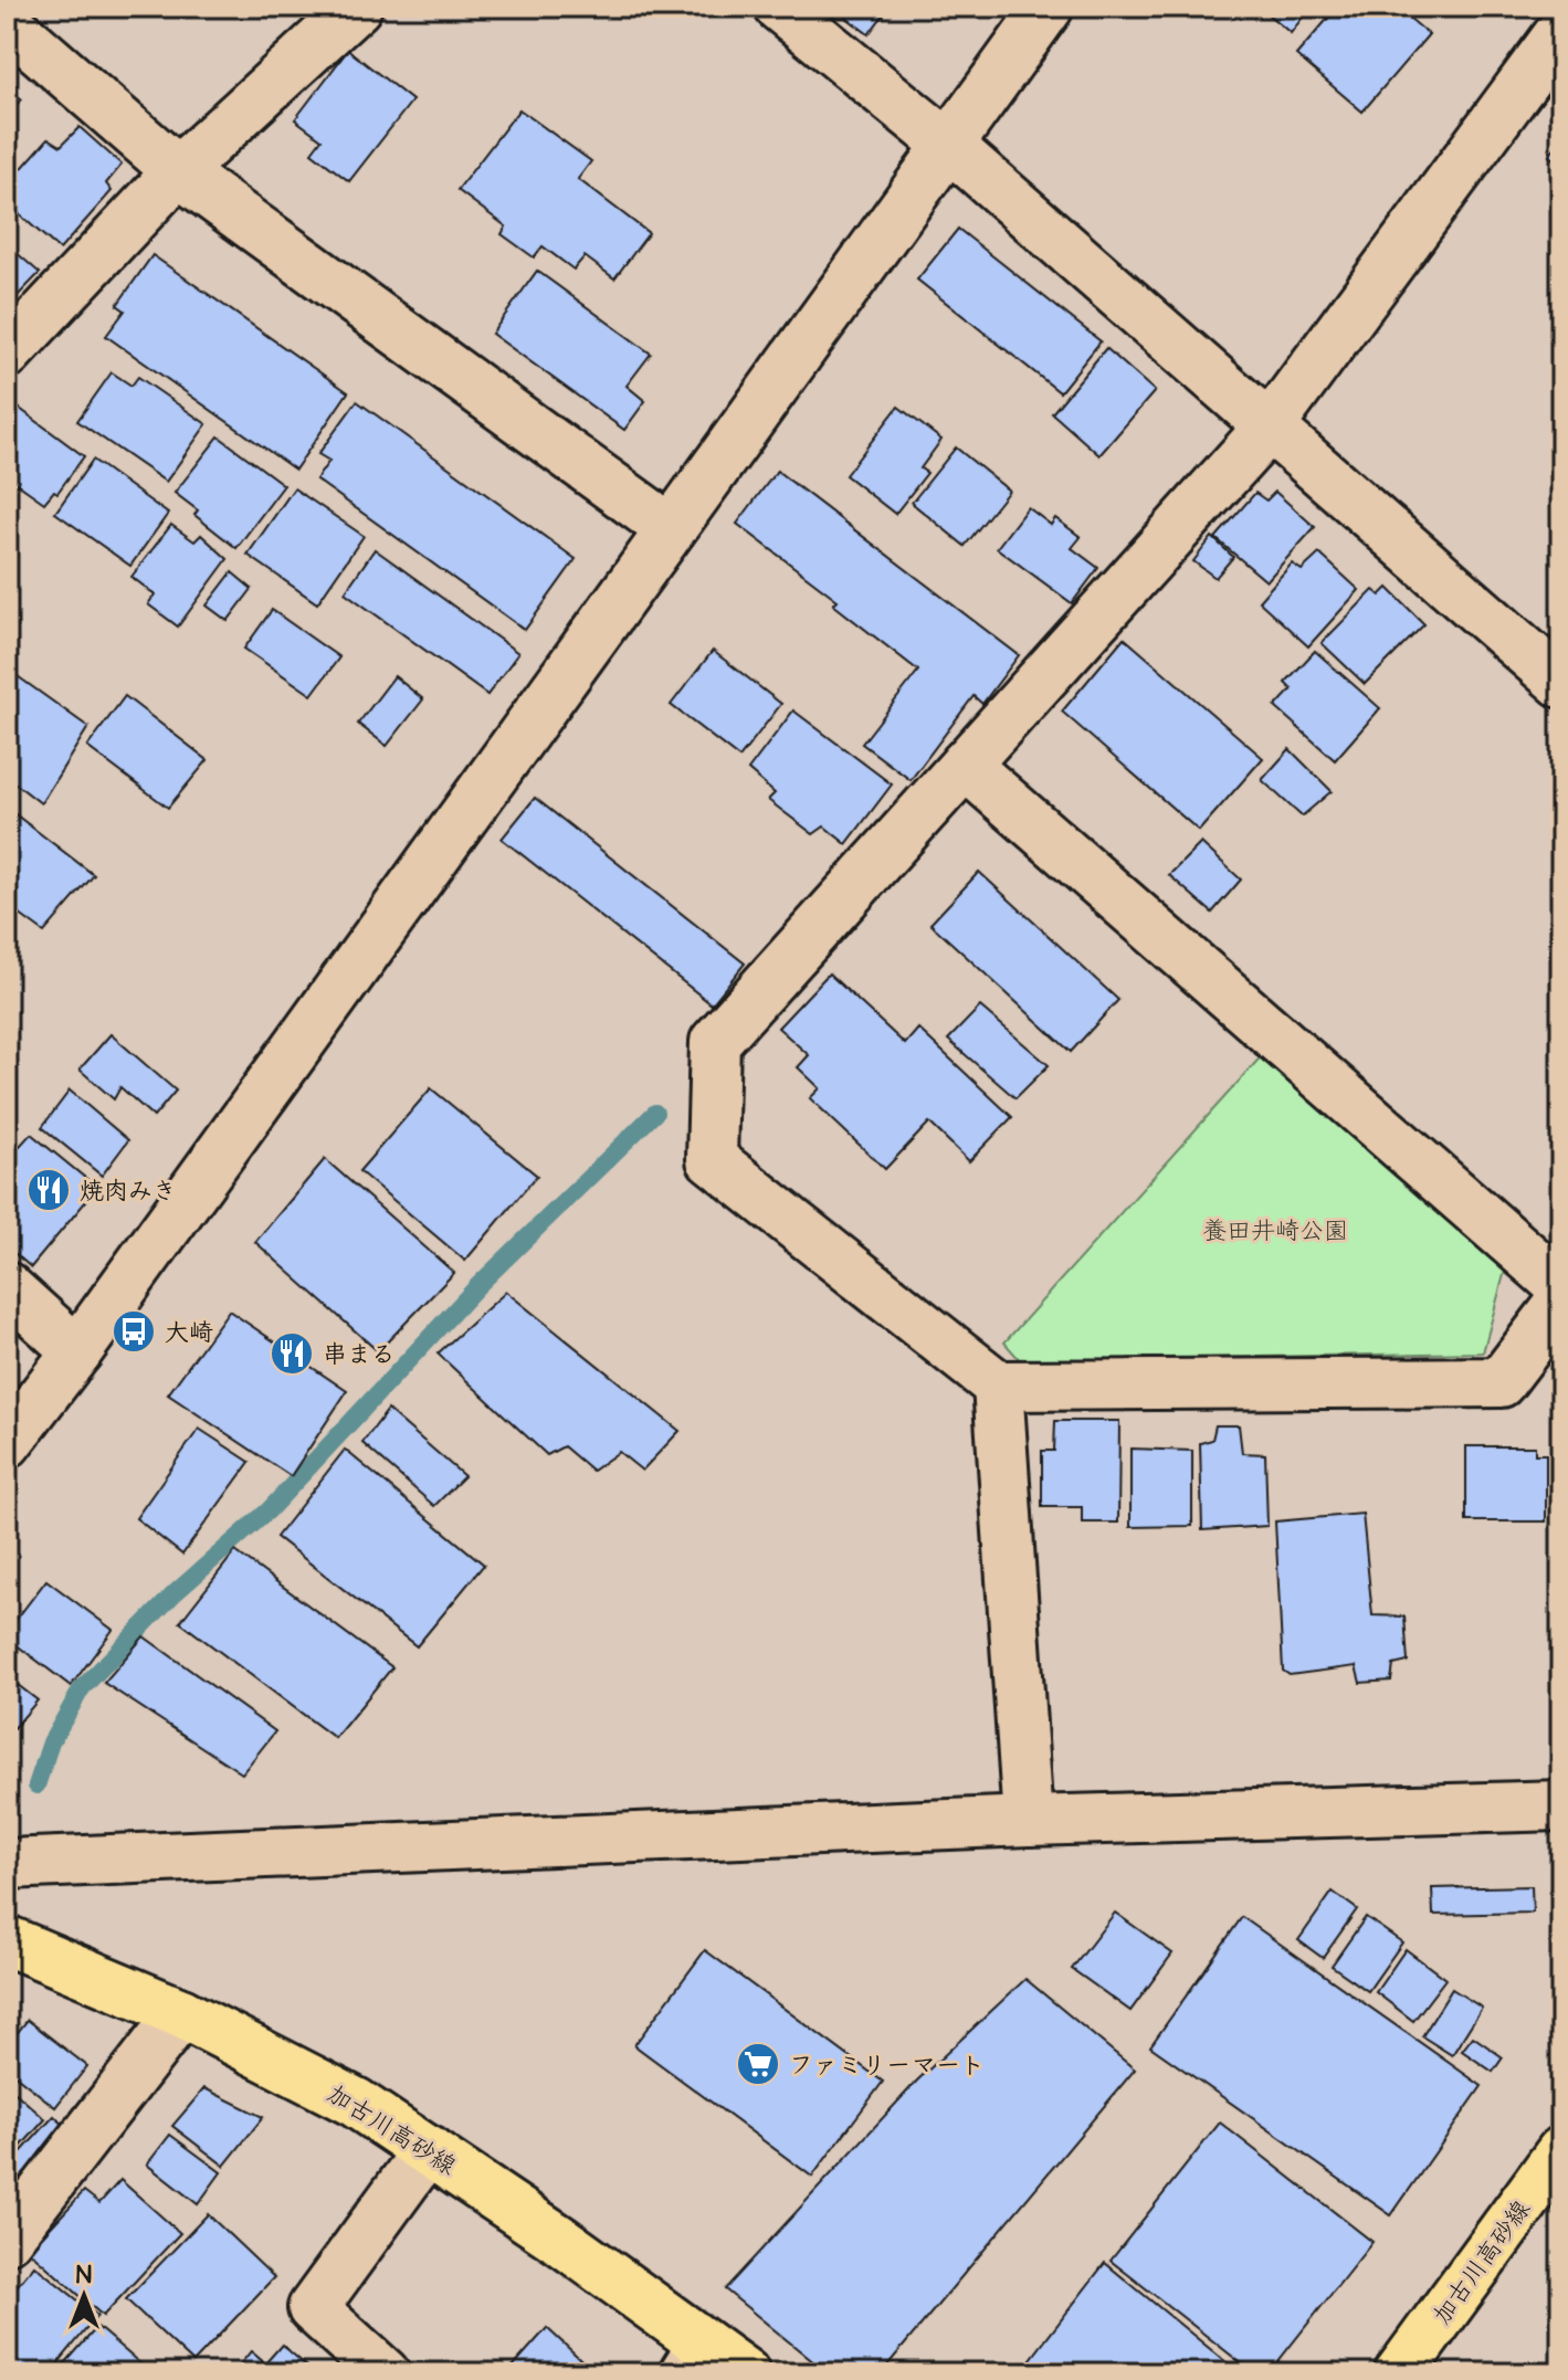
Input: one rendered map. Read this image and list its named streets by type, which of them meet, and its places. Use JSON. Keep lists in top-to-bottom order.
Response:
{
  "streets": {
    "main road": ["加古川高砂線"]
  },
  "parks": ["養田井崎公園"],
  "places": {
    "restaurant": ["焼肉みき", "串まる"],
    "bus stop": ["大崎"],
    "supermarket": ["ファミリーマート"]
  },
  "north": "top"
}
